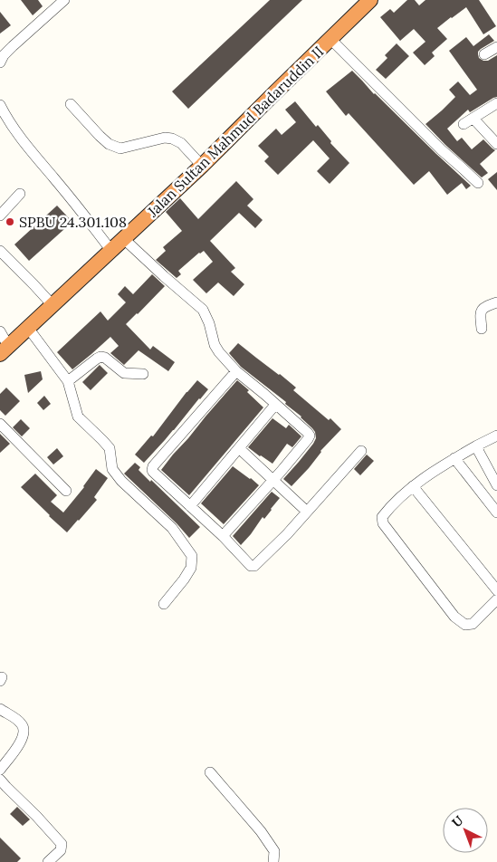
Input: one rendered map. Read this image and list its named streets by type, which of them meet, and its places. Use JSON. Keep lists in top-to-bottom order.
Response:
{
  "streets": {
    "highway": ["Jalan Sultan Mahmud Badaruddin II"]
  },
  "places": ["SPBU 24.301.108"],
  "north": "top left"
}
